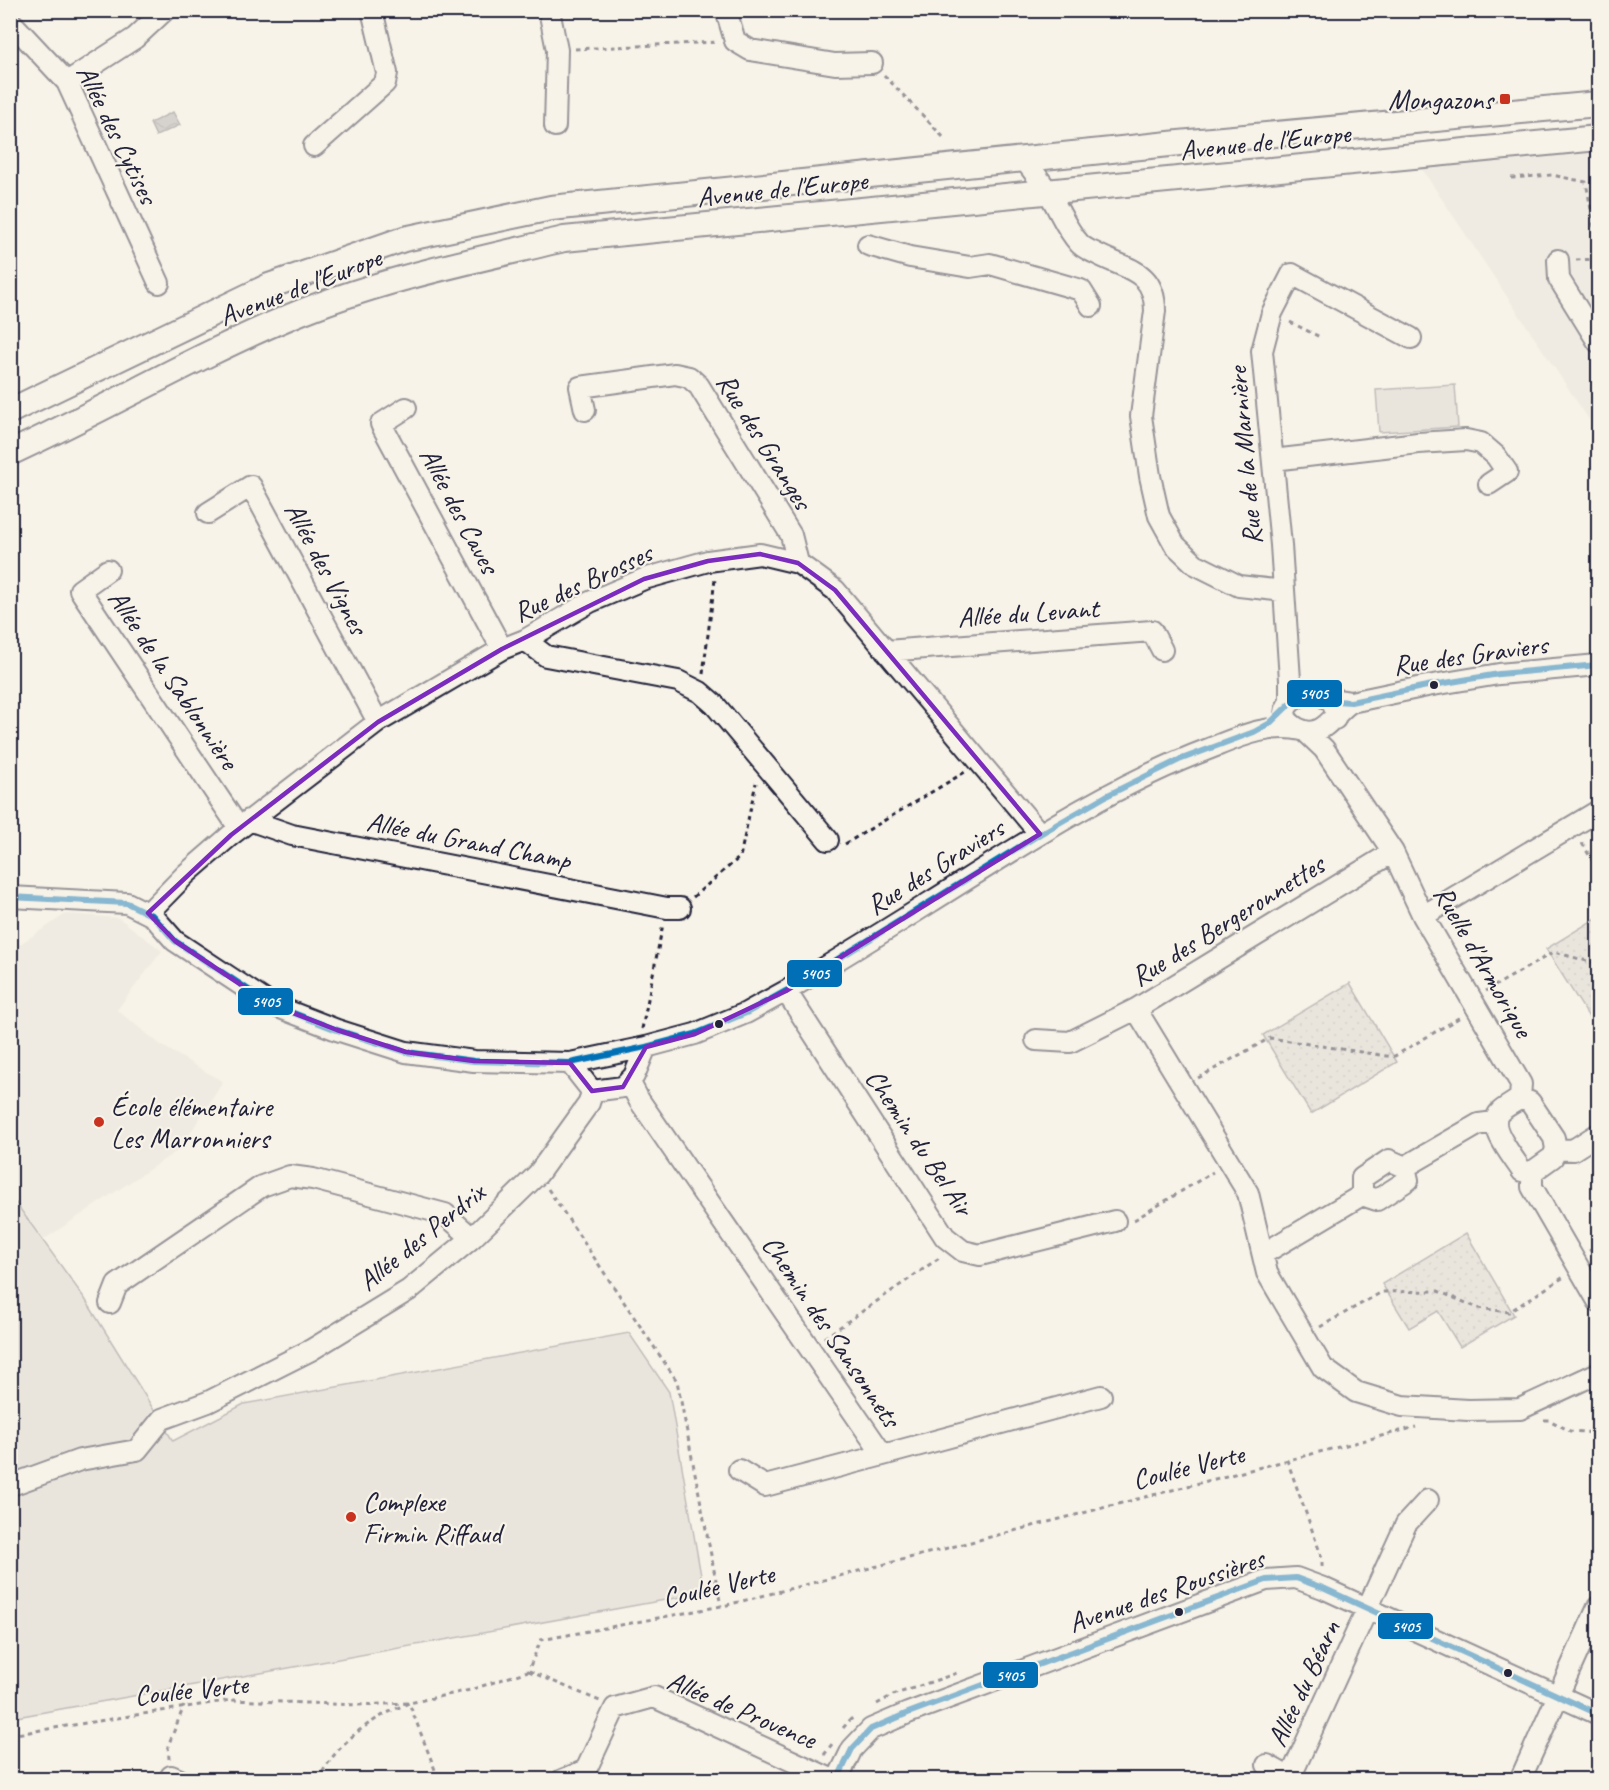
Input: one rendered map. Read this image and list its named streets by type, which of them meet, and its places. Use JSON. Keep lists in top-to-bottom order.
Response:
{
  "streets": {
    "main road": ["Avenue de l'Europe"],
    "street": [
      "Allée des Cytises",
      "Rue des Granges",
      "Rue de la Marnière",
      "Allée des Caves",
      "Allée des Vignes",
      "Rue des Brosses",
      "Allée du Levant",
      "Rue des Graviers",
      "Allée de la Sablonnière",
      "Allée du Grand Champ",
      "Rue des Bergeronnettes",
      "Ruelle d'Armorique",
      "Chemin du Bel Air",
      "Allée des Perdrix",
      "Chemin des Sansonnets",
      "Avenue des Roussières",
      "Allée du Béarn",
      "Allée de Provence"
    ],
    "path": ["Coulée Verte"]
  },
  "crossings": [
    ["Rue des Granges", "Rue des Brosses"],
    ["Rue de la Marnière", "Rue des Graviers"],
    ["Rue de la Marnière", "Ruelle d'Armorique"],
    ["Allée des Caves", "Rue des Brosses"],
    ["Allée des Vignes", "Rue des Brosses"],
    ["Rue des Brosses", "Allée du Levant"],
    ["Rue des Brosses", "Rue des Graviers"],
    ["Rue des Brosses", "Allée de la Sablonnière"],
    ["Rue des Brosses", "Allée du Grand Champ"],
    ["Rue des Graviers", "Ruelle d'Armorique"],
    ["Rue des Graviers", "Chemin du Bel Air"],
    ["Allée de la Sablonnière", "Allée du Grand Champ"],
    ["Rue des Bergeronnettes", "Ruelle d'Armorique"],
    ["Rue des Bergeronnettes", "Coulée Verte"],
    ["Avenue des Roussières", "Allée du Béarn"],
    ["Avenue des Roussières", "Allée de Provence"]
  ],
  "places": {
    "transit": ["Mongazons"],
    "other": ["École élémentaire Les Marronniers", "Complexe Firmin Riffaud"]
  },
  "lines": ["transit line 5405"]
}
